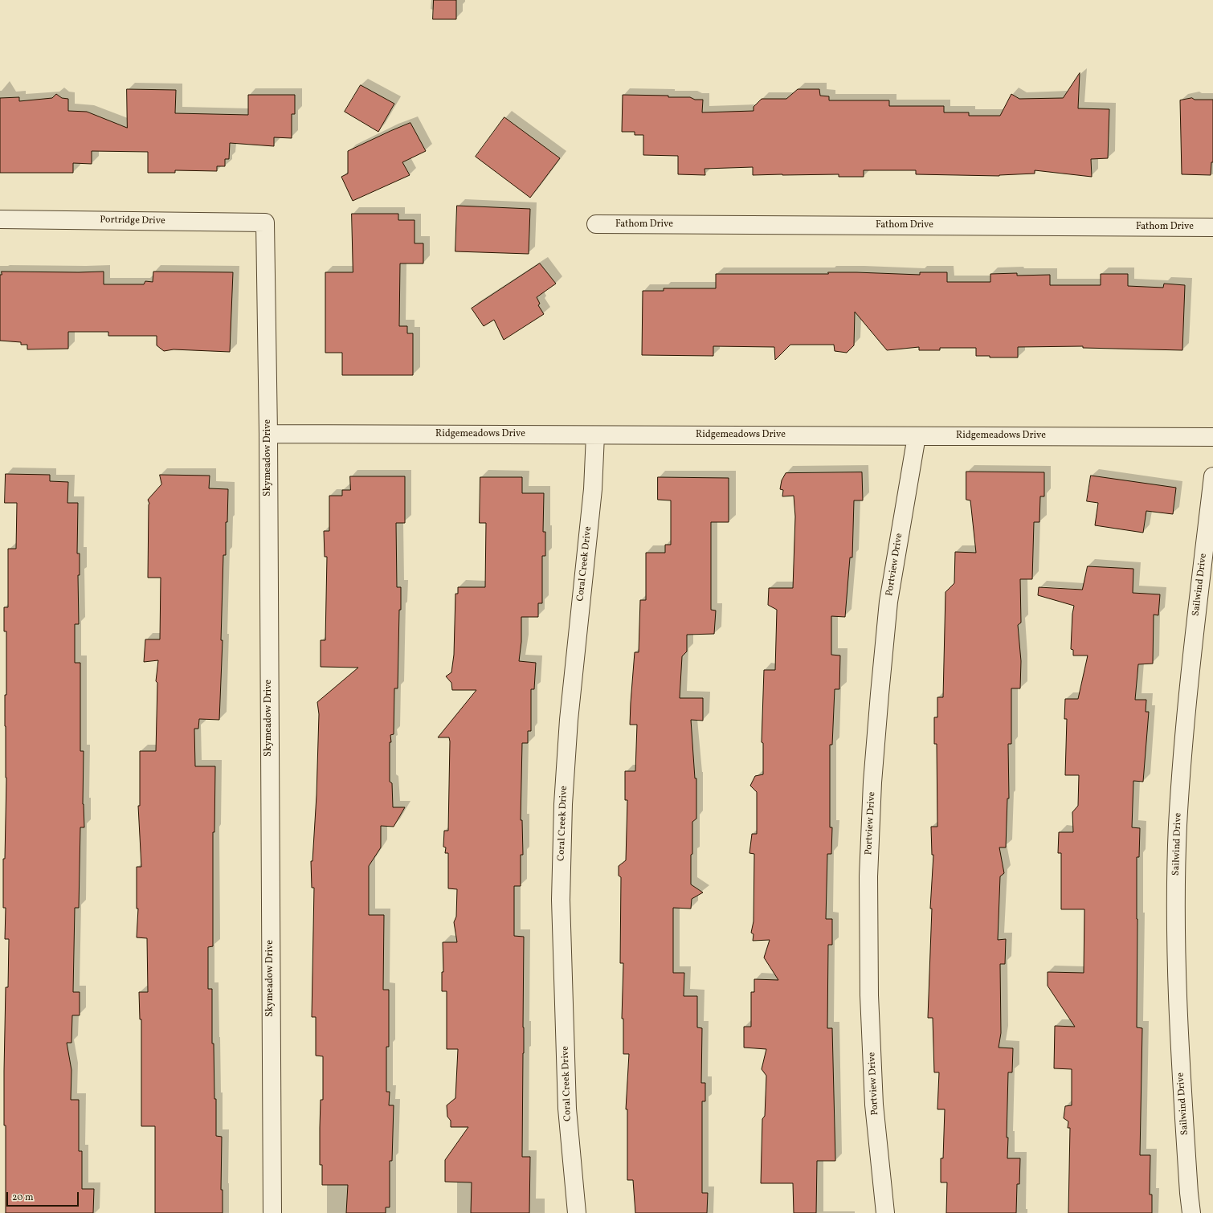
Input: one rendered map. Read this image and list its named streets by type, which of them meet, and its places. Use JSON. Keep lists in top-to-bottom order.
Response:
{
  "streets": {
    "street": [
      "Portridge Drive",
      "Fathom Drive",
      "Ridgemeadows Drive",
      "Skymeadow Drive",
      "Coral Creek Drive",
      "Portview Drive",
      "Sailwind Drive"
    ]
  },
  "crossings": [
    ["Portridge Drive", "Skymeadow Drive"],
    ["Ridgemeadows Drive", "Skymeadow Drive"],
    ["Ridgemeadows Drive", "Coral Creek Drive"],
    ["Ridgemeadows Drive", "Portview Drive"]
  ],
  "scale_bar": "20 m"
}
